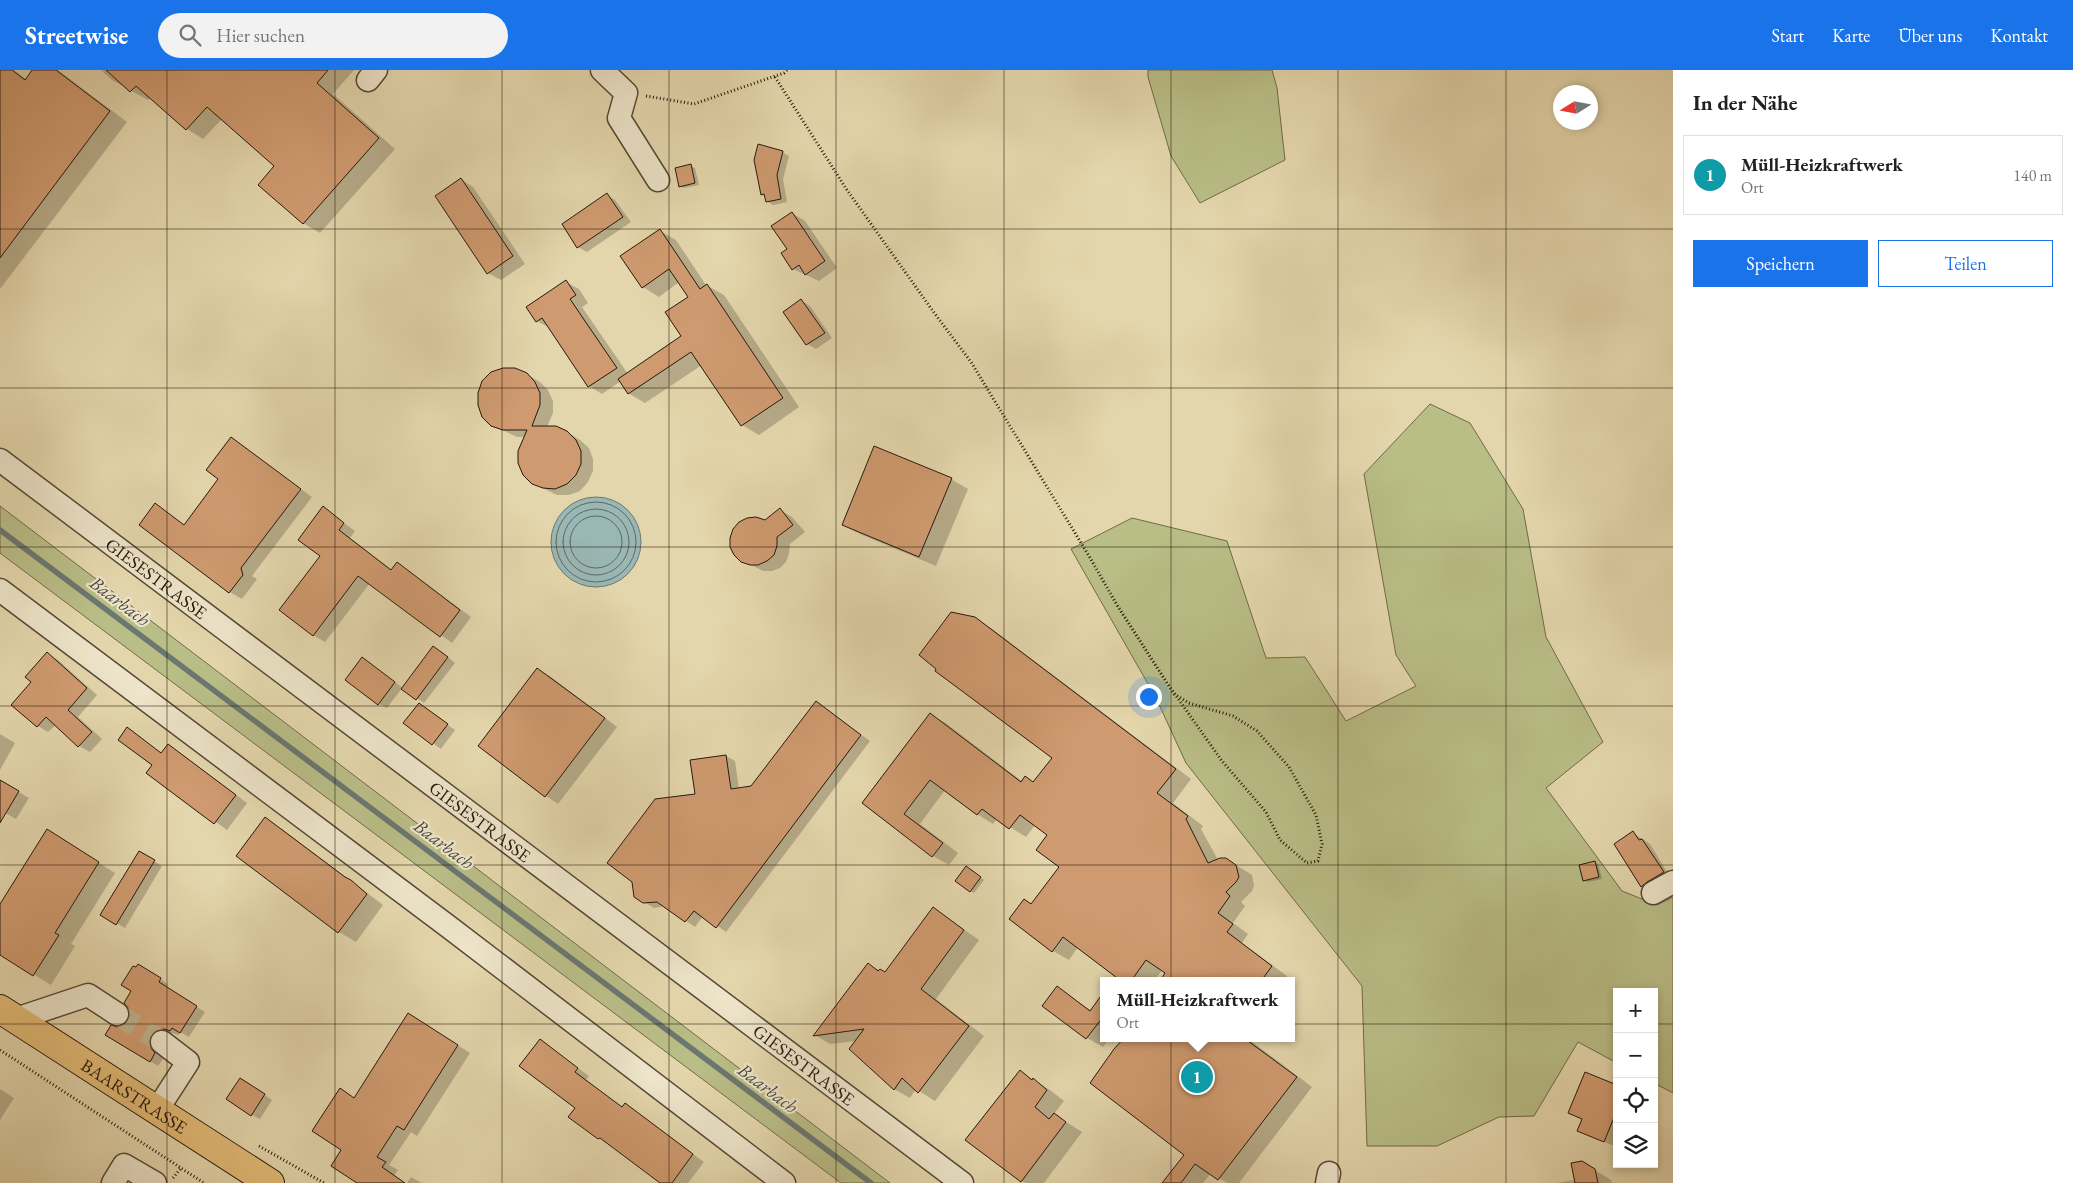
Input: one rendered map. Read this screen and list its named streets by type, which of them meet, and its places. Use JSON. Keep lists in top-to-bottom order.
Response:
{
  "streets": {
    "main road": ["BAARSTRASSE"],
    "street": ["GIESESTRASSE"]
  },
  "water": ["Baarbach"],
  "north": "left",
  "page": {
    "header": "Streetwise",
    "search": "Hier suchen",
    "nav": [
      "Start",
      "Karte",
      "Über uns",
      "Kontakt"
    ],
    "heading": "In der Nähe",
    "list": [
      {
        "mark": "1",
        "name": "Müll-Heizkraftwerk",
        "note": "Ort",
        "value": "140 m"
      }
    ],
    "buttons": ["Speichern", "Teilen"],
    "popup": ["Müll-Heizkraftwerk", "Ort"],
    "map_buttons": ["+", "−"],
    "pins": "1"
  }
}
